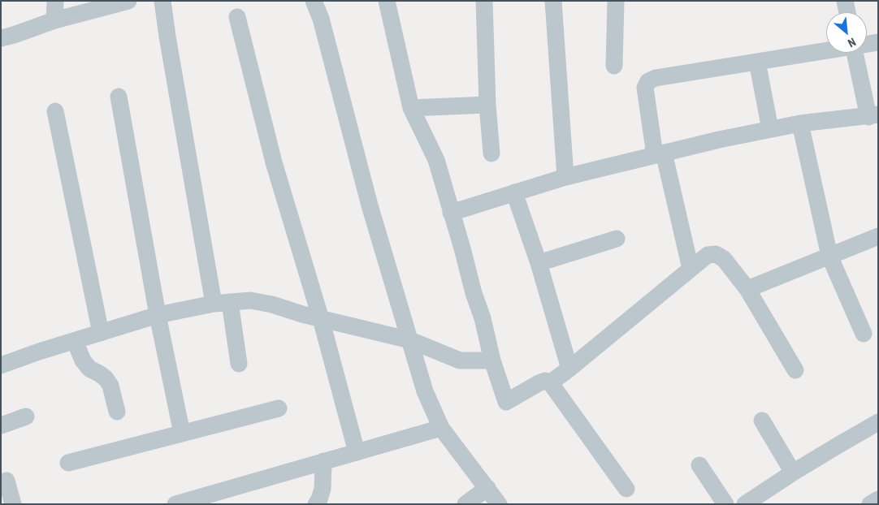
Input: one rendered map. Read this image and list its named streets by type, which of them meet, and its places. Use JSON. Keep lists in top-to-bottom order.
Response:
{
  "north": "bottom right"
}
